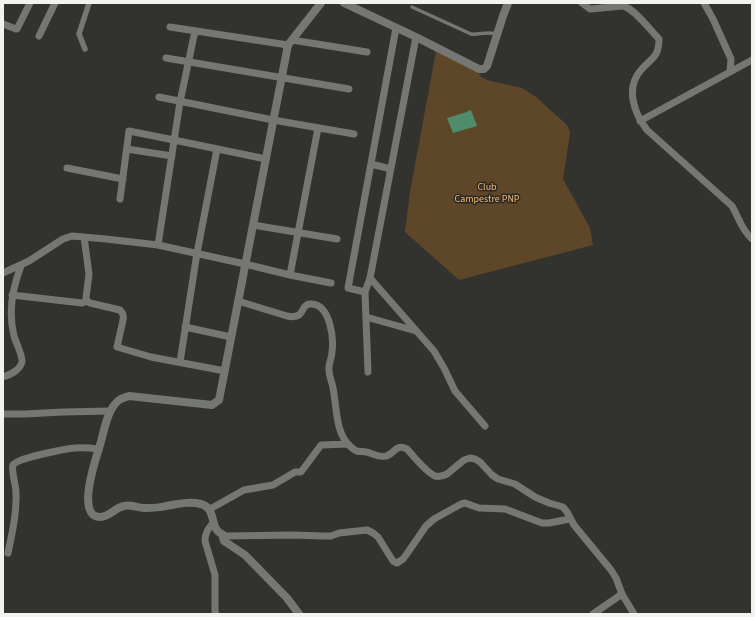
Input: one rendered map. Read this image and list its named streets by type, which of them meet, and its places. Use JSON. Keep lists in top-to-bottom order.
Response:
{
  "parks": ["Club Campestre PNP"]
}
